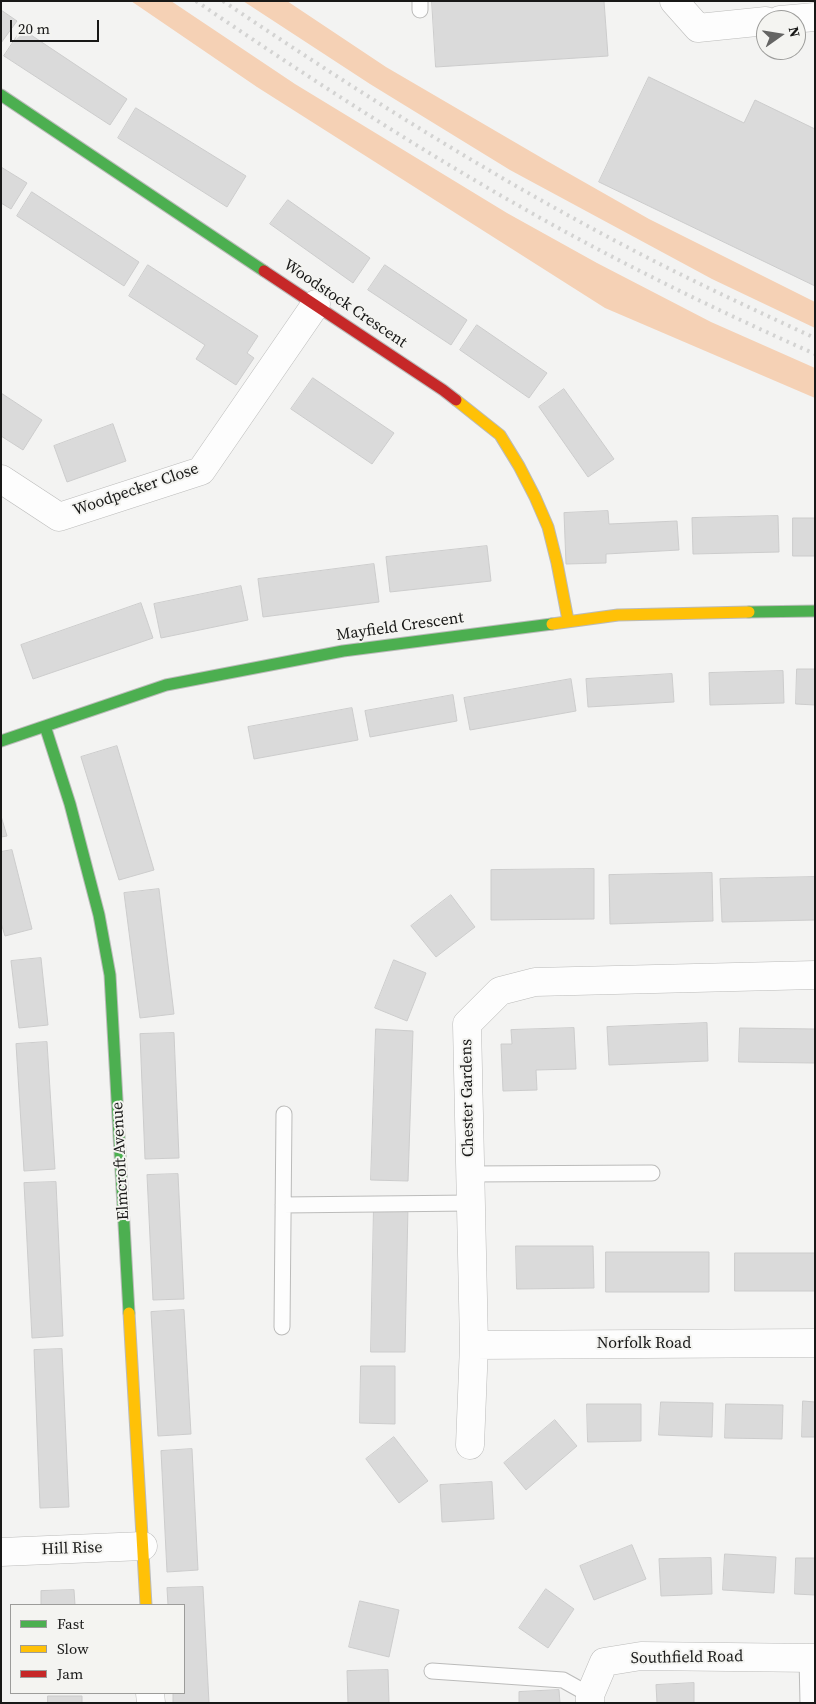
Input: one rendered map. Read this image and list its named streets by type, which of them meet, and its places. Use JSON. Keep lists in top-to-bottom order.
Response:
{
  "streets": {
    "street": [
      "Woodstock Crescent",
      "Woodpecker Close",
      "Mayfield Crescent",
      "Chester Gardens",
      "Elmcroft Avenue",
      "Norfolk Road",
      "Hill Rise",
      "Southfield Road"
    ]
  },
  "crossings": [
    ["Woodstock Crescent", "Woodpecker Close"],
    ["Woodstock Crescent", "Mayfield Crescent"],
    ["Mayfield Crescent", "Elmcroft Avenue"],
    ["Chester Gardens", "Norfolk Road"],
    ["Elmcroft Avenue", "Hill Rise"]
  ],
  "legend": ["Fast", "Slow", "Jam"],
  "scale_bar": "20 m",
  "north": "right"
}
